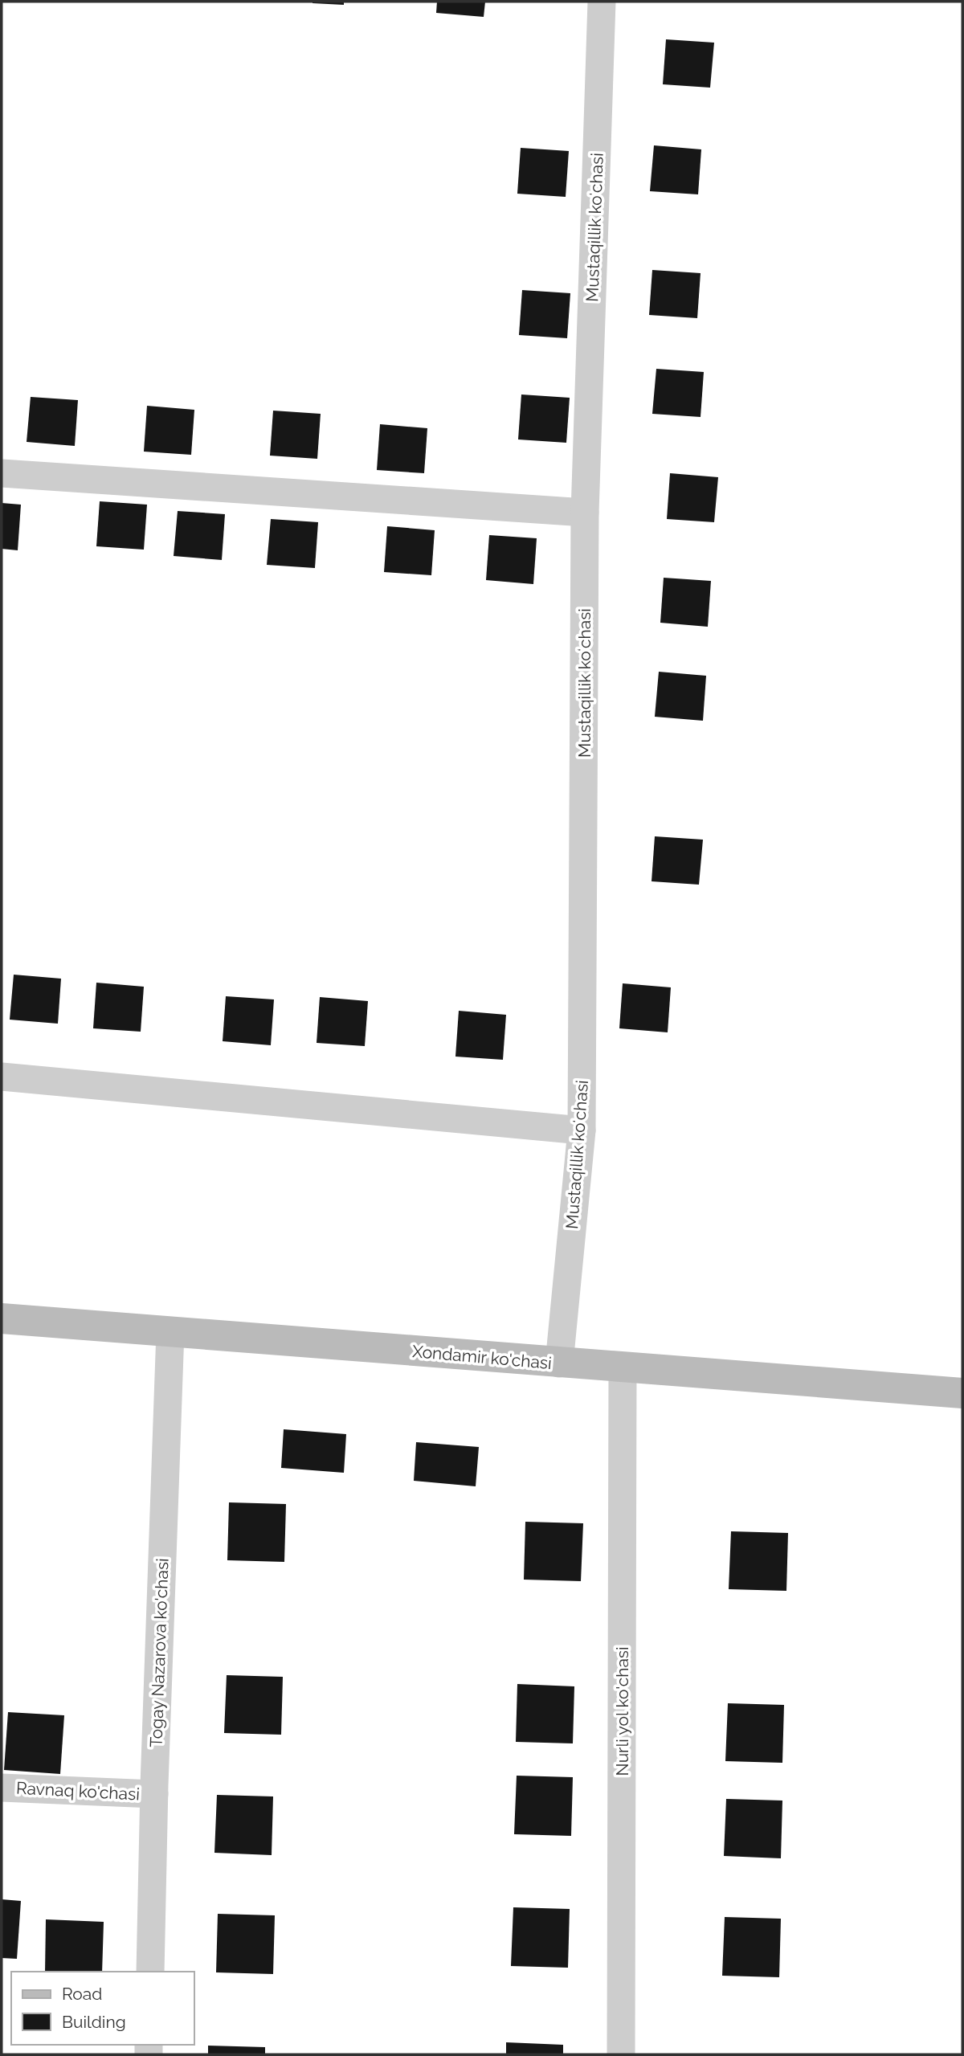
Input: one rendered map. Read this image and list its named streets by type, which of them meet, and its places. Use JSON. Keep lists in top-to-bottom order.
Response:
{
  "streets": {
    "main road": ["Xondamir ko'chasi"],
    "street": [
      "Mustaqillik koʻchasi",
      "Togay Nazarova ko'chasi",
      "Nurli yol ko'chasi",
      "Ravnaq ko'chasi"
    ]
  },
  "crossings": [
    ["Mustaqillik koʻchasi", "Xondamir ko'chasi"],
    ["Xondamir ko'chasi", "Togay Nazarova ko'chasi"],
    ["Xondamir ko'chasi", "Nurli yol ko'chasi"],
    ["Togay Nazarova ko'chasi", "Ravnaq ko'chasi"]
  ],
  "legend": ["Road", "Building"]
}
